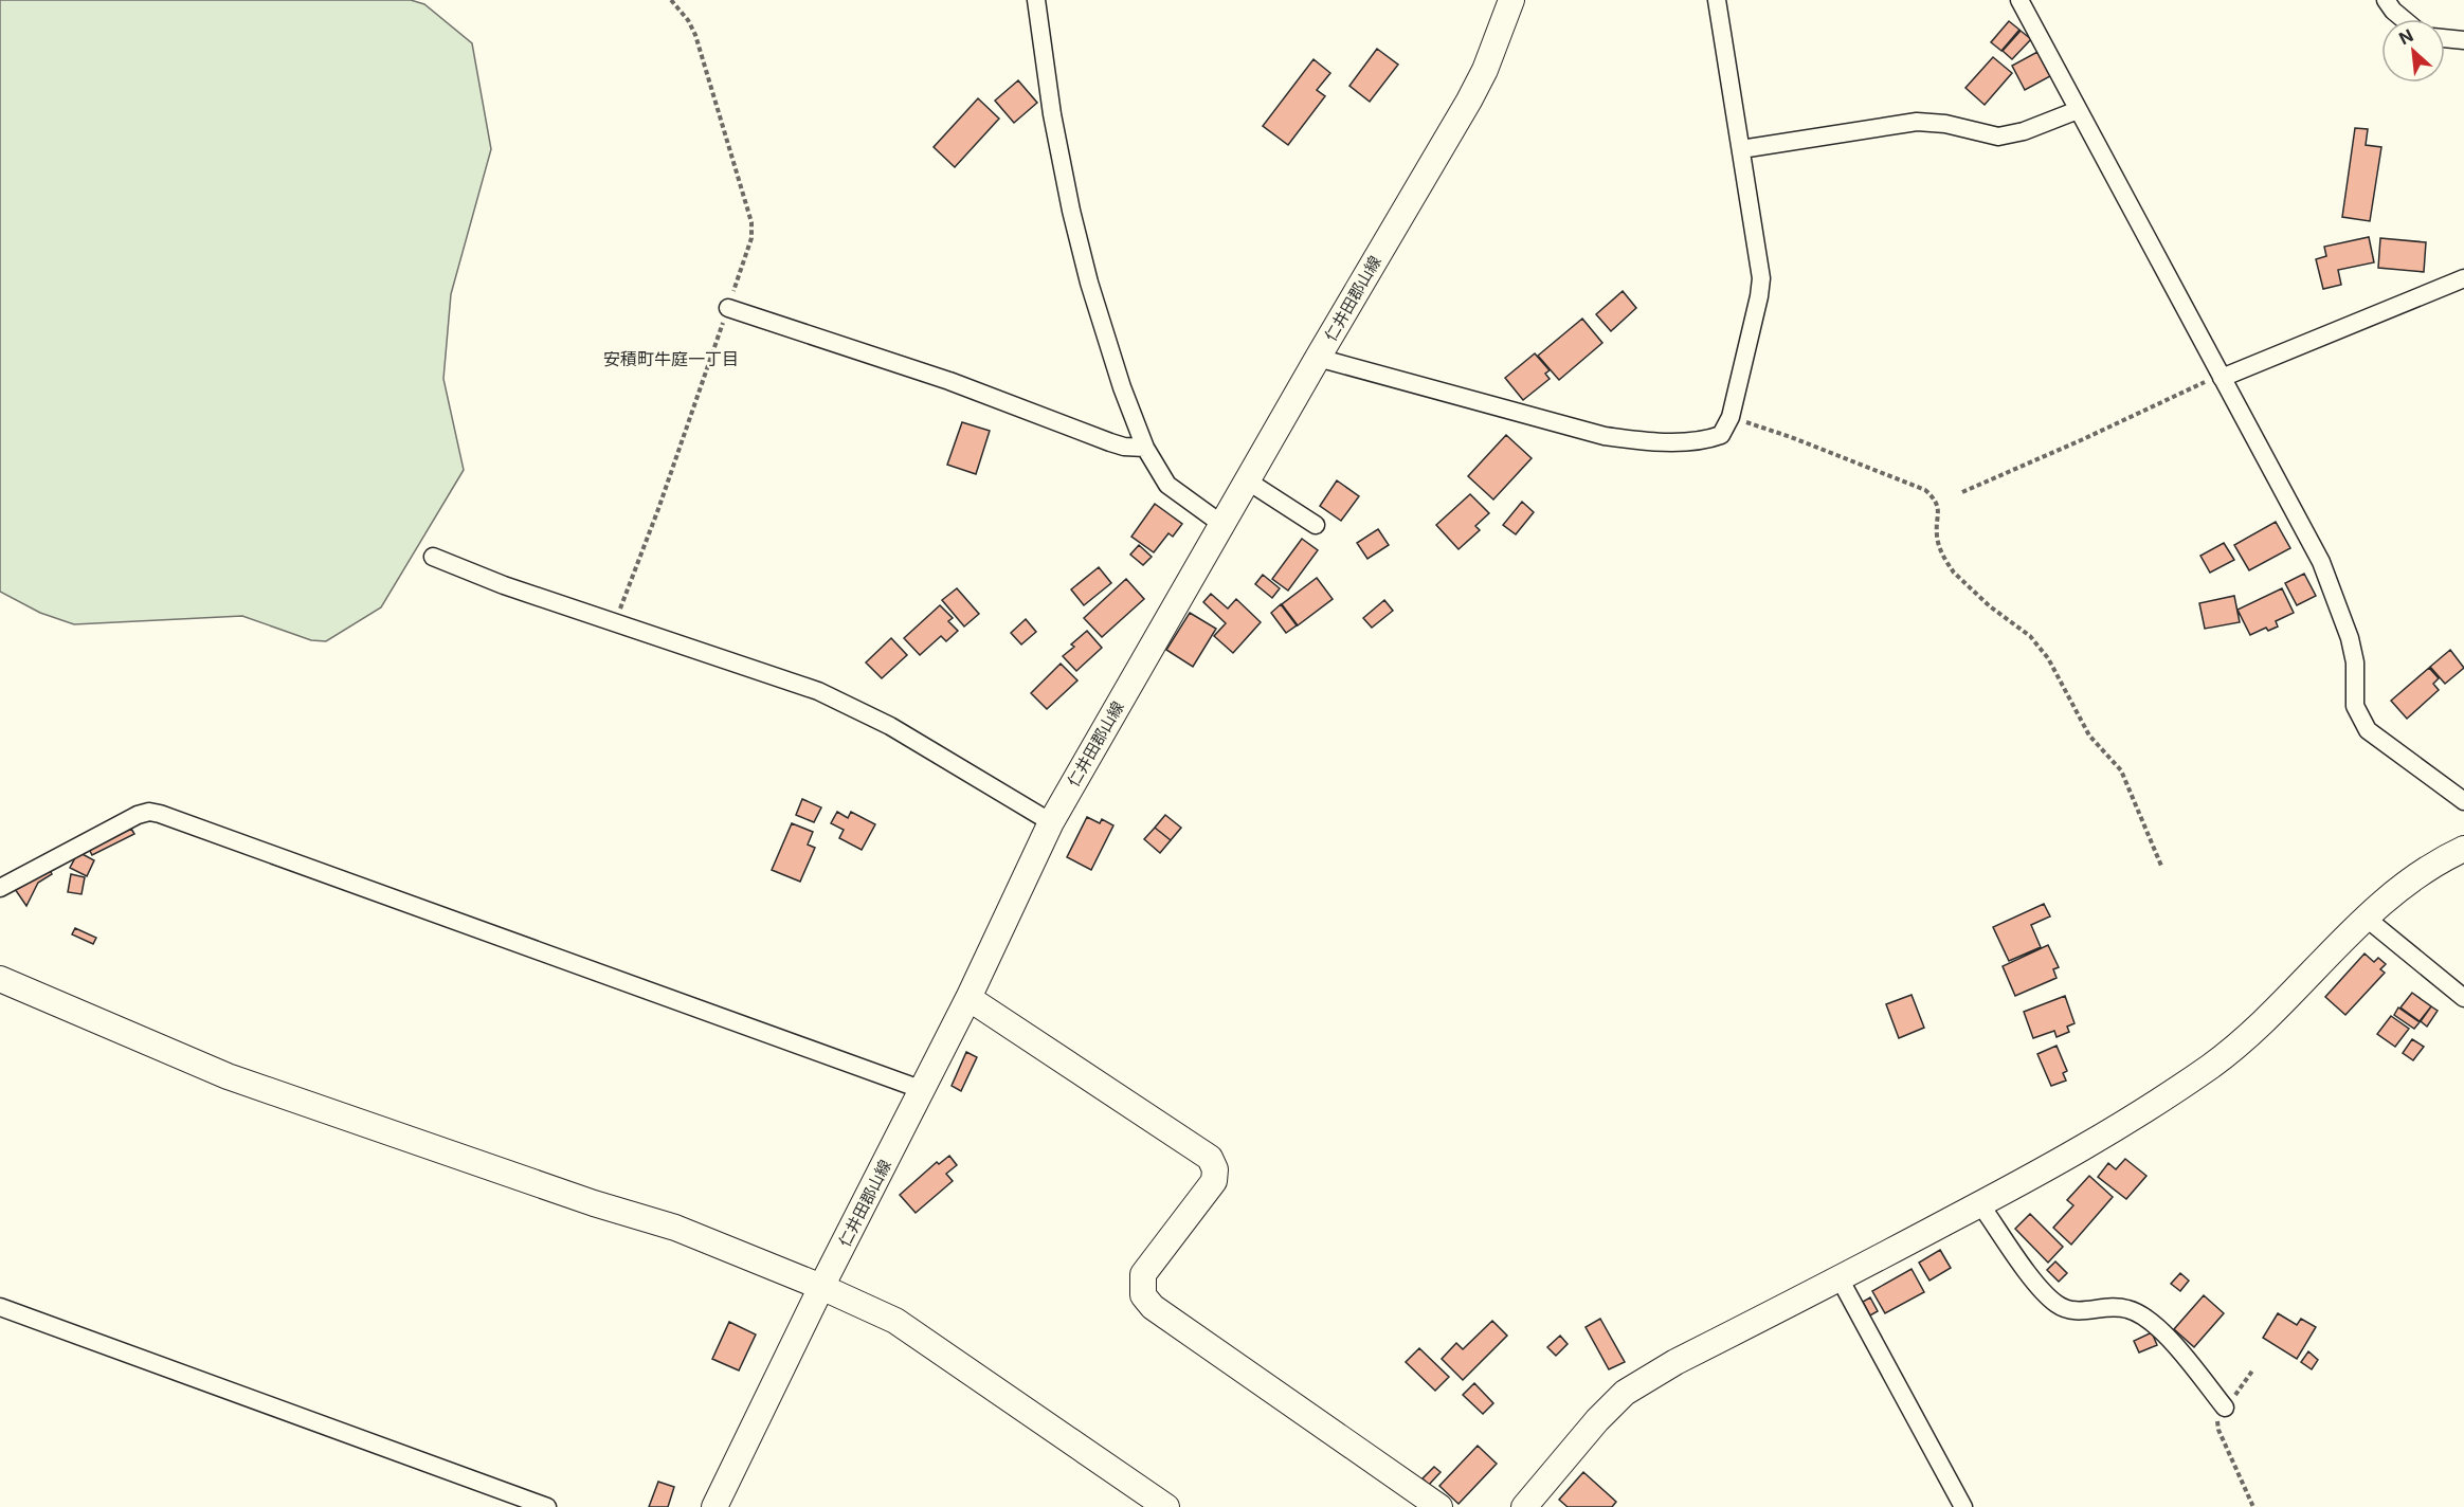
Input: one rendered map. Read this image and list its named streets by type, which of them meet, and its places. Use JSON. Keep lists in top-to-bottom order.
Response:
{
  "streets": {
    "street": ["仁井田郡山線"]
  },
  "districts": ["安積町牛庭一丁目"],
  "north": "top left"
}
